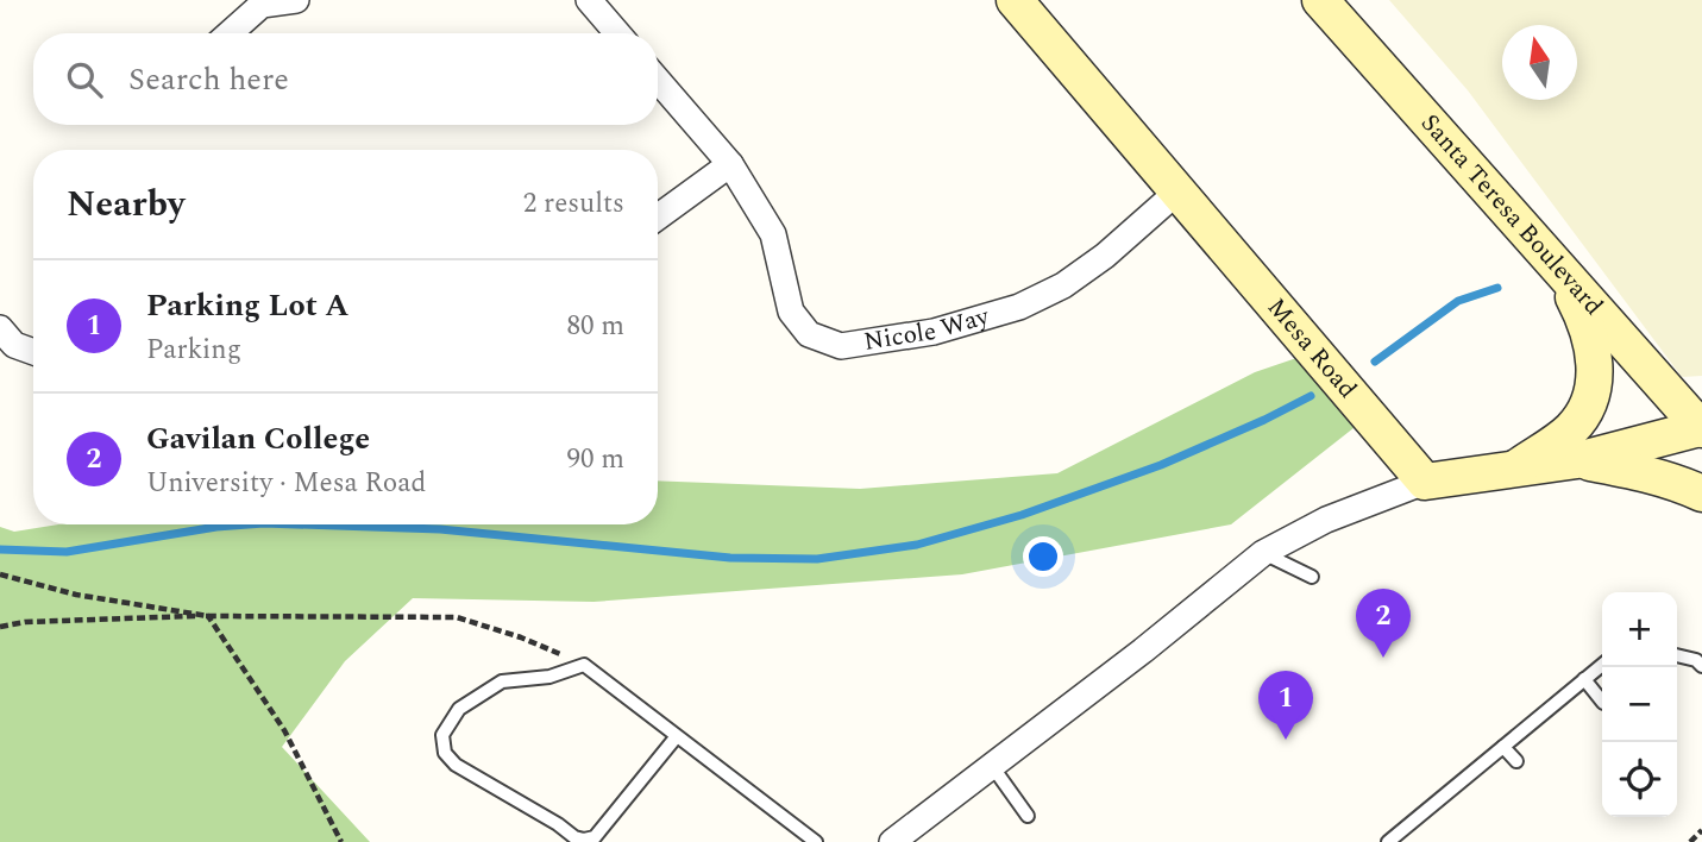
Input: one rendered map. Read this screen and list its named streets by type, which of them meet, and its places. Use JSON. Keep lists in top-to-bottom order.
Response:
{
  "streets": {
    "street": ["Santa Teresa Boulevard", "Nicole Way", "Mesa Road"]
  },
  "crossings": [
    ["Nicole Way", "Mesa Road"]
  ],
  "north": "top",
  "page": {
    "search": "Search here",
    "heading": ["Nearby", "2 results"],
    "list": [
      {
        "mark": "1",
        "name": "Parking Lot A",
        "note": "Parking",
        "value": "80 m"
      },
      {
        "mark": "2",
        "name": "Gavilan College",
        "note": "University · Mesa Road",
        "value": "90 m"
      }
    ],
    "pins": ["2", "1"],
    "map_buttons": ["+", "−"]
  }
}
